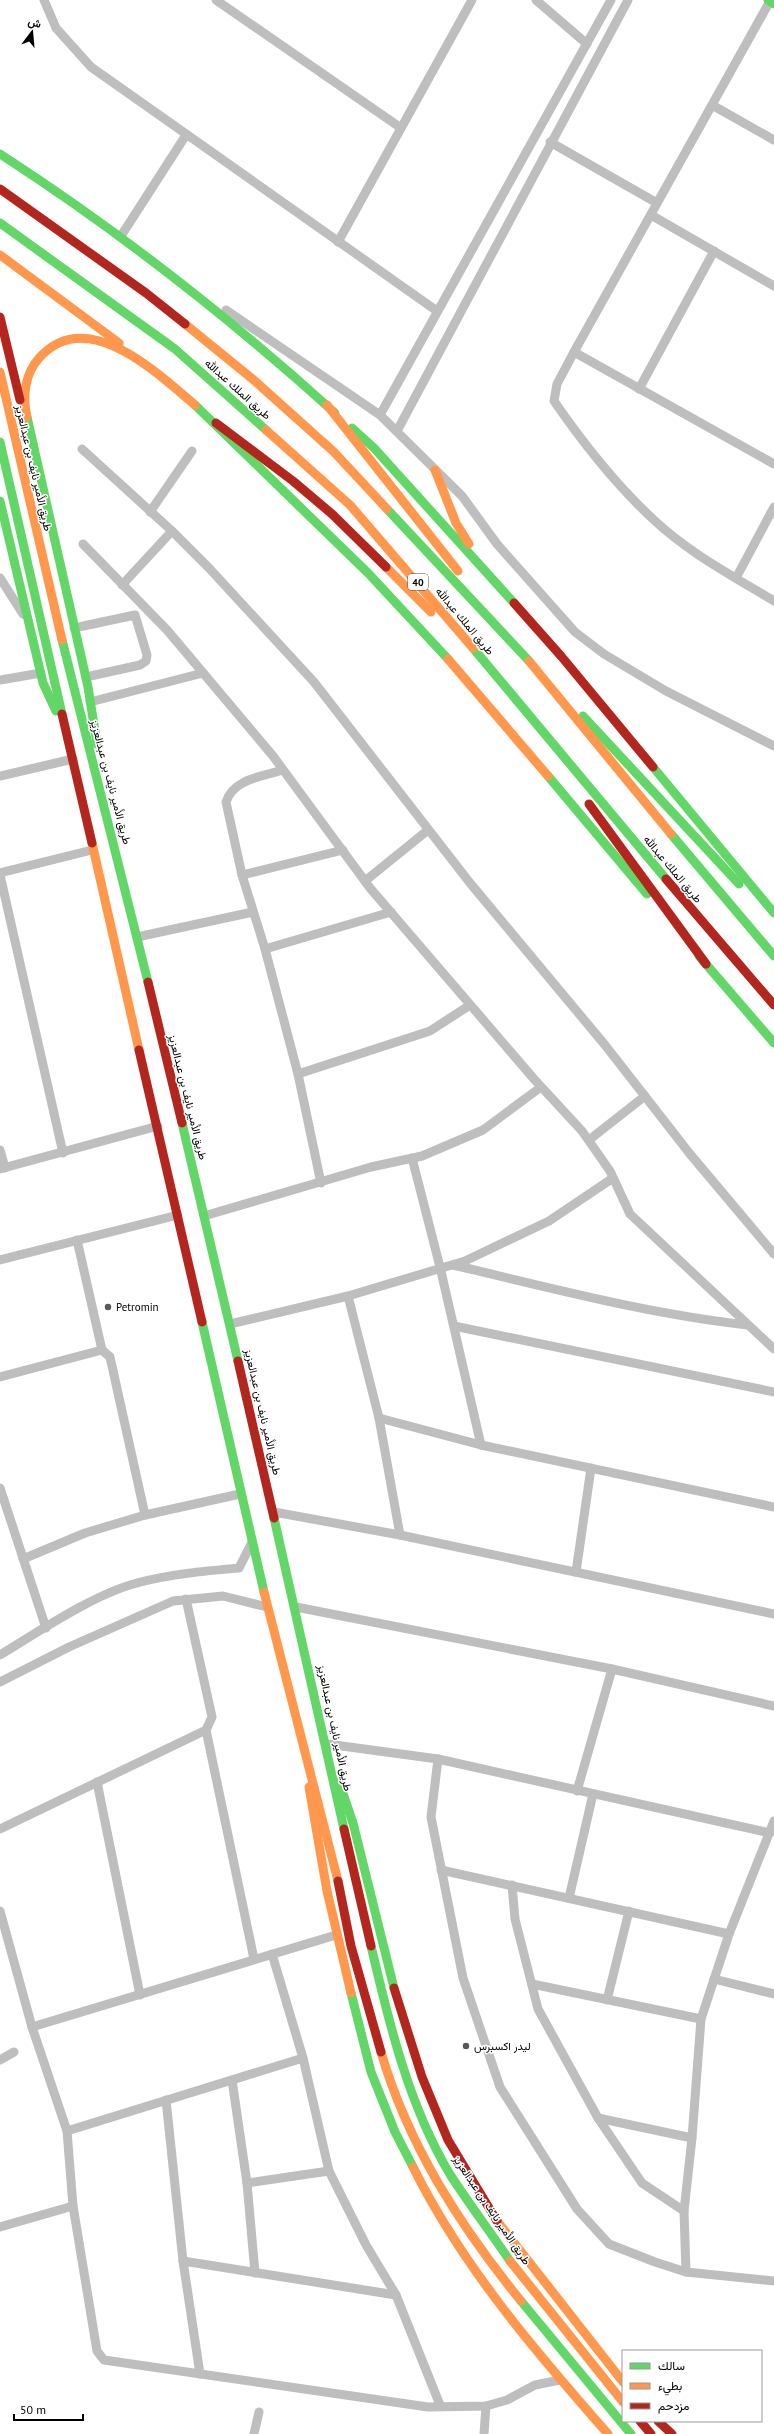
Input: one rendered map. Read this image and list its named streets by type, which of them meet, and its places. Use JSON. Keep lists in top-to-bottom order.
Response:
{
  "streets": {
    "main road": ["طريق الملك عبدالله", "طريق الأمير نايف بن عبدالعزيز", "40"]
  },
  "places": ["Petromin", "ليدر اكسبرس"],
  "legend": ["سالك", "بطيء", "مزدحم"],
  "scale_bar": "50 m",
  "north": "top"
}
